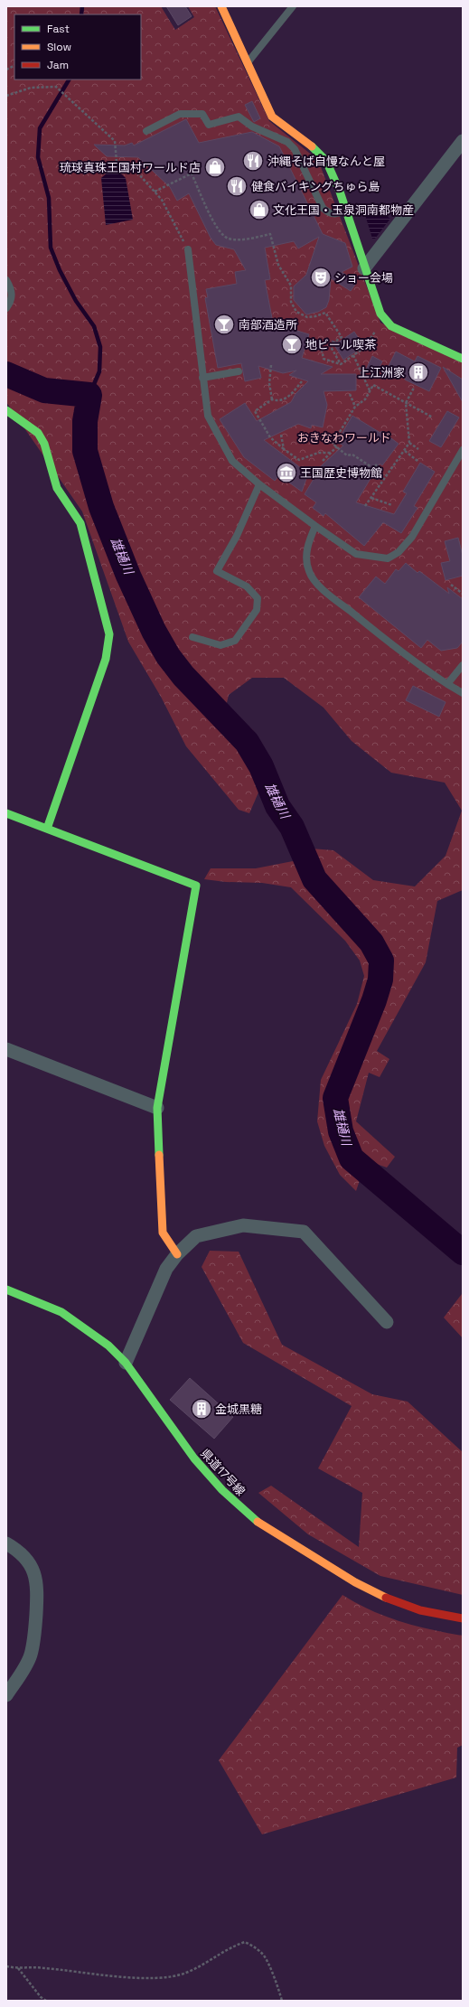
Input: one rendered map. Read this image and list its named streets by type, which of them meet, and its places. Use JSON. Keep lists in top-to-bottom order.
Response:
{
  "streets": {
    "street": ["県道17号線"]
  },
  "water": ["雄樋川"],
  "parks": ["おきなわワールド"],
  "places": {
    "restaurant": ["沖縄そば自慢なんと屋", "健食バイキングちゅら島"],
    "shop": ["琉球真珠王国村ワールド店", "文化王国・玉泉洞南都物産"],
    "theatre": ["ショー会場"],
    "bar": ["南部酒造所", "地ビール喫茶"],
    "building": ["上江洲家", "金城黒糖"],
    "museum": ["王国歴史博物館"]
  },
  "legend": ["Fast", "Slow", "Jam"]
}
